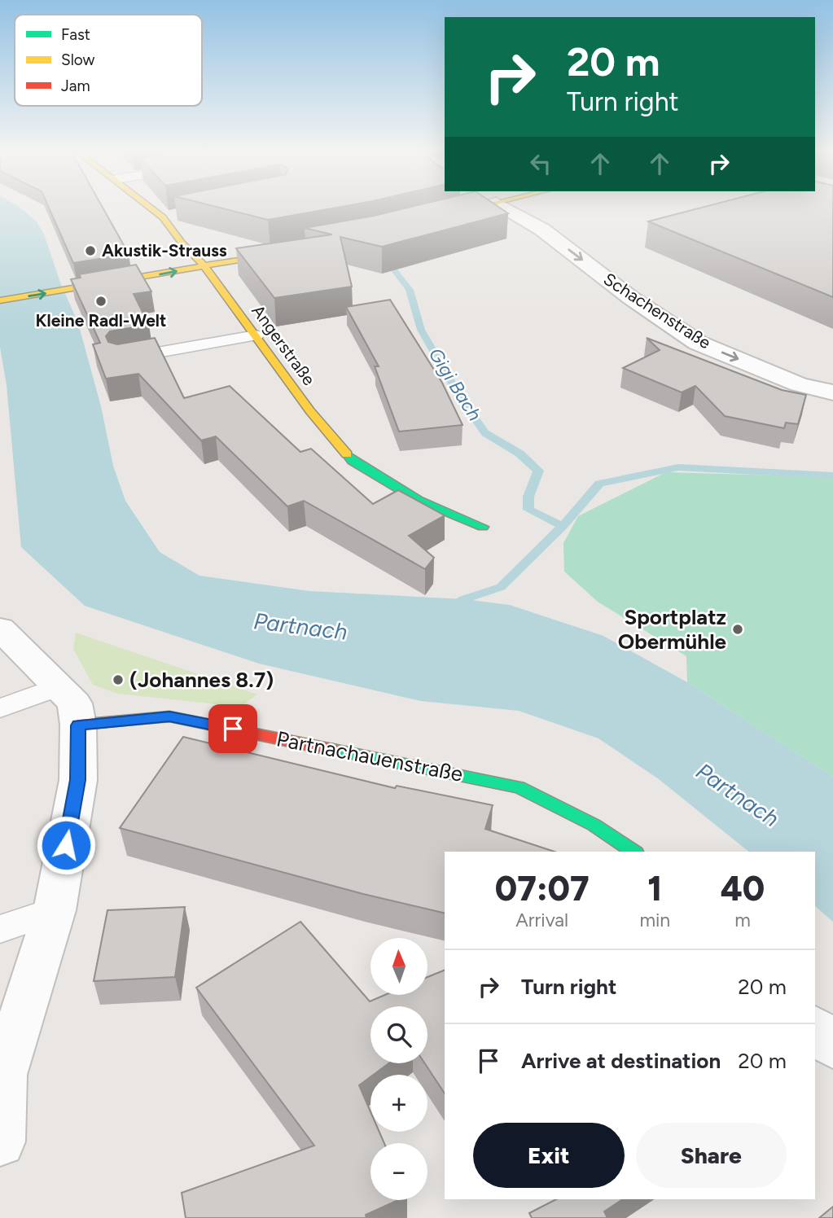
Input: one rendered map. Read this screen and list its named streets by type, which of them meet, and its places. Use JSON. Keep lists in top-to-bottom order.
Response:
{
  "streets": {
    "street": ["Schachenstraße", "Angerstraße", "Partnachauenstraße"]
  },
  "one_way": ["Schachenstraße"],
  "water": ["Gigi Bach", "Partnach"],
  "places": [
    "Akustik-Strauss",
    "Kleine Radl-Welt",
    "Sportplatz Obermühle",
    "(Johannes 8.7)"
  ],
  "legend": ["Fast", "Slow", "Jam"],
  "north": "top",
  "page": {
    "turn": ["20 m", "Turn right"],
    "eta": [
      "07:07",
      "Arrival",
      "1",
      "min",
      "40",
      "m"
    ],
    "map_buttons": ["+", "−"],
    "list": [
      {
        "name": "Turn right",
        "value": "20 m"
      },
      {
        "name": "Arrive at destination",
        "value": "20 m"
      }
    ],
    "buttons": ["Exit", "Share"]
  }
}
